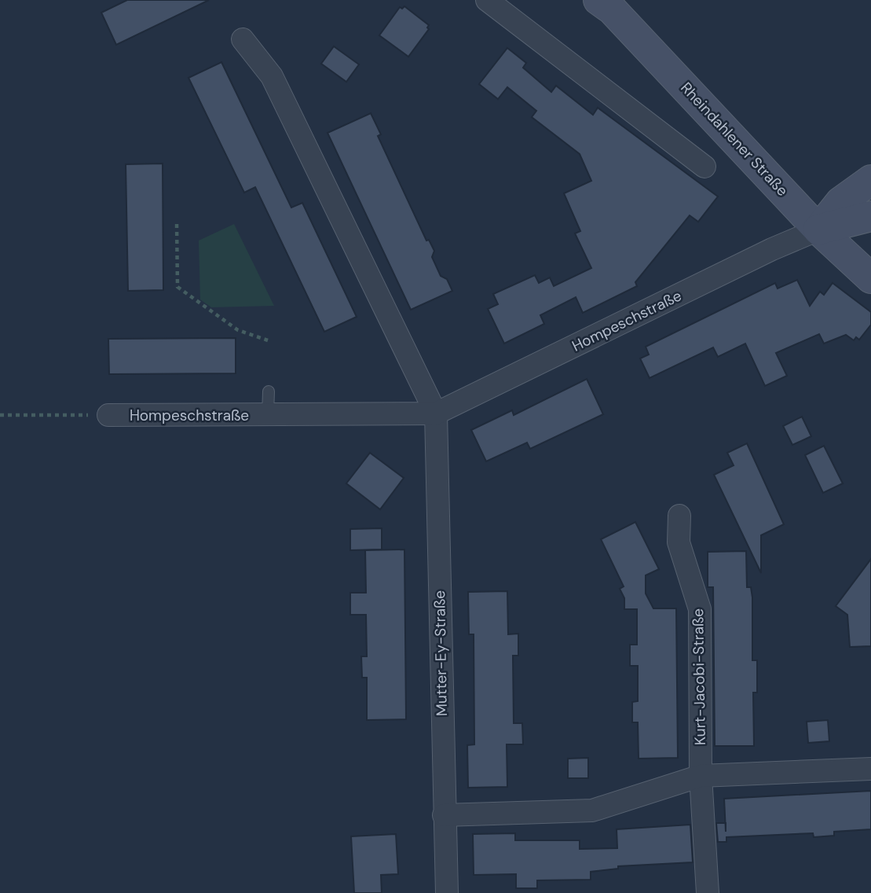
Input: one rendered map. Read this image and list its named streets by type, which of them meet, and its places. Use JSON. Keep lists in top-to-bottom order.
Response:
{
  "streets": {
    "main road": ["Rheindahlener Straße"],
    "street": ["Hompeschstraße", "Mutter-Ey-Straße", "Kurt-Jacobi-Straße"]
  },
  "crossings": [
    ["Rheindahlener Straße", "Hompeschstraße"],
    ["Hompeschstraße", "Mutter-Ey-Straße"]
  ]
}
